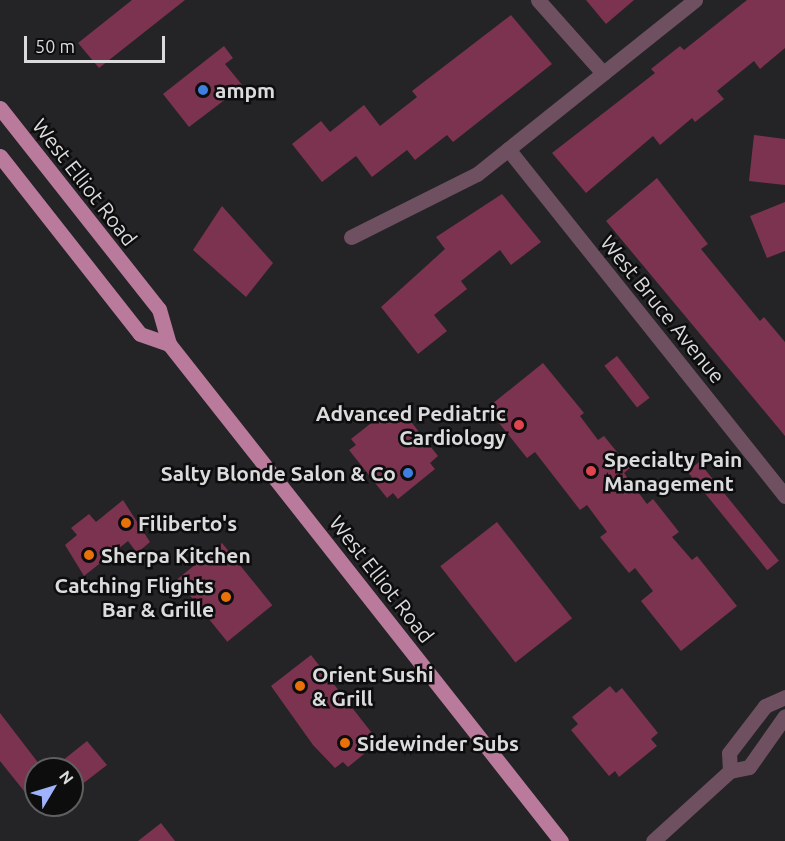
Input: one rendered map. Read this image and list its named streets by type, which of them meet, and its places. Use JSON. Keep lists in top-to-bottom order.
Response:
{
  "streets": {
    "main road": ["West Elliot Road"],
    "street": ["West Bruce Avenue"]
  },
  "places": [
    "ampm",
    "Advanced Pediatric Cardiology",
    "Specialty Pain Management",
    "Salty Blonde Salon & Co",
    "Filiberto's",
    "Sherpa Kitchen",
    "Catching Flights Bar & Grille",
    "Orient Sushi & Grill",
    "Sidewinder Subs"
  ],
  "scale_bar": "50 m",
  "north": "top right"
}
